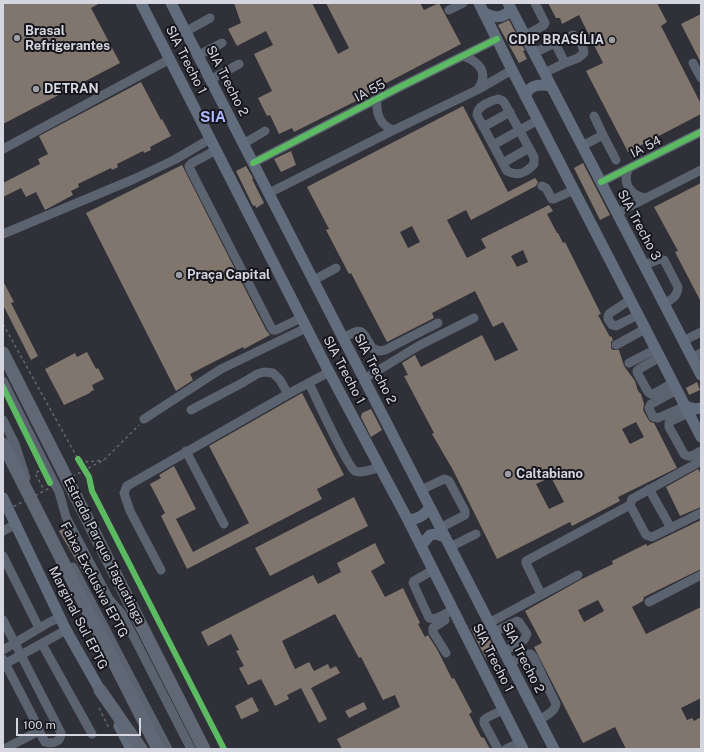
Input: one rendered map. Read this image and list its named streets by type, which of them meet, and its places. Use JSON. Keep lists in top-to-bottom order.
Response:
{
  "streets": {
    "highway": ["Estrada Parque Taguatinga"],
    "main road": [
      "SIA Trecho 1",
      "SIA Trecho 2",
      "SIA Trecho 3",
      "Marginal Sul EPTG"
    ],
    "street": ["IA 55", "IA 54", "Faixa Exclusiva EPTG"]
  },
  "crossings": [
    ["SIA Trecho 2", "IA 55"],
    ["IA 54", "SIA Trecho 3"]
  ],
  "districts": ["SIA"],
  "places": [
    "Brasal Refrigerantes",
    "CDIP BRASÍLIA",
    "DETRAN",
    "Praça Capital",
    "Caltabiano"
  ],
  "scale_bar": "100 m"
}
